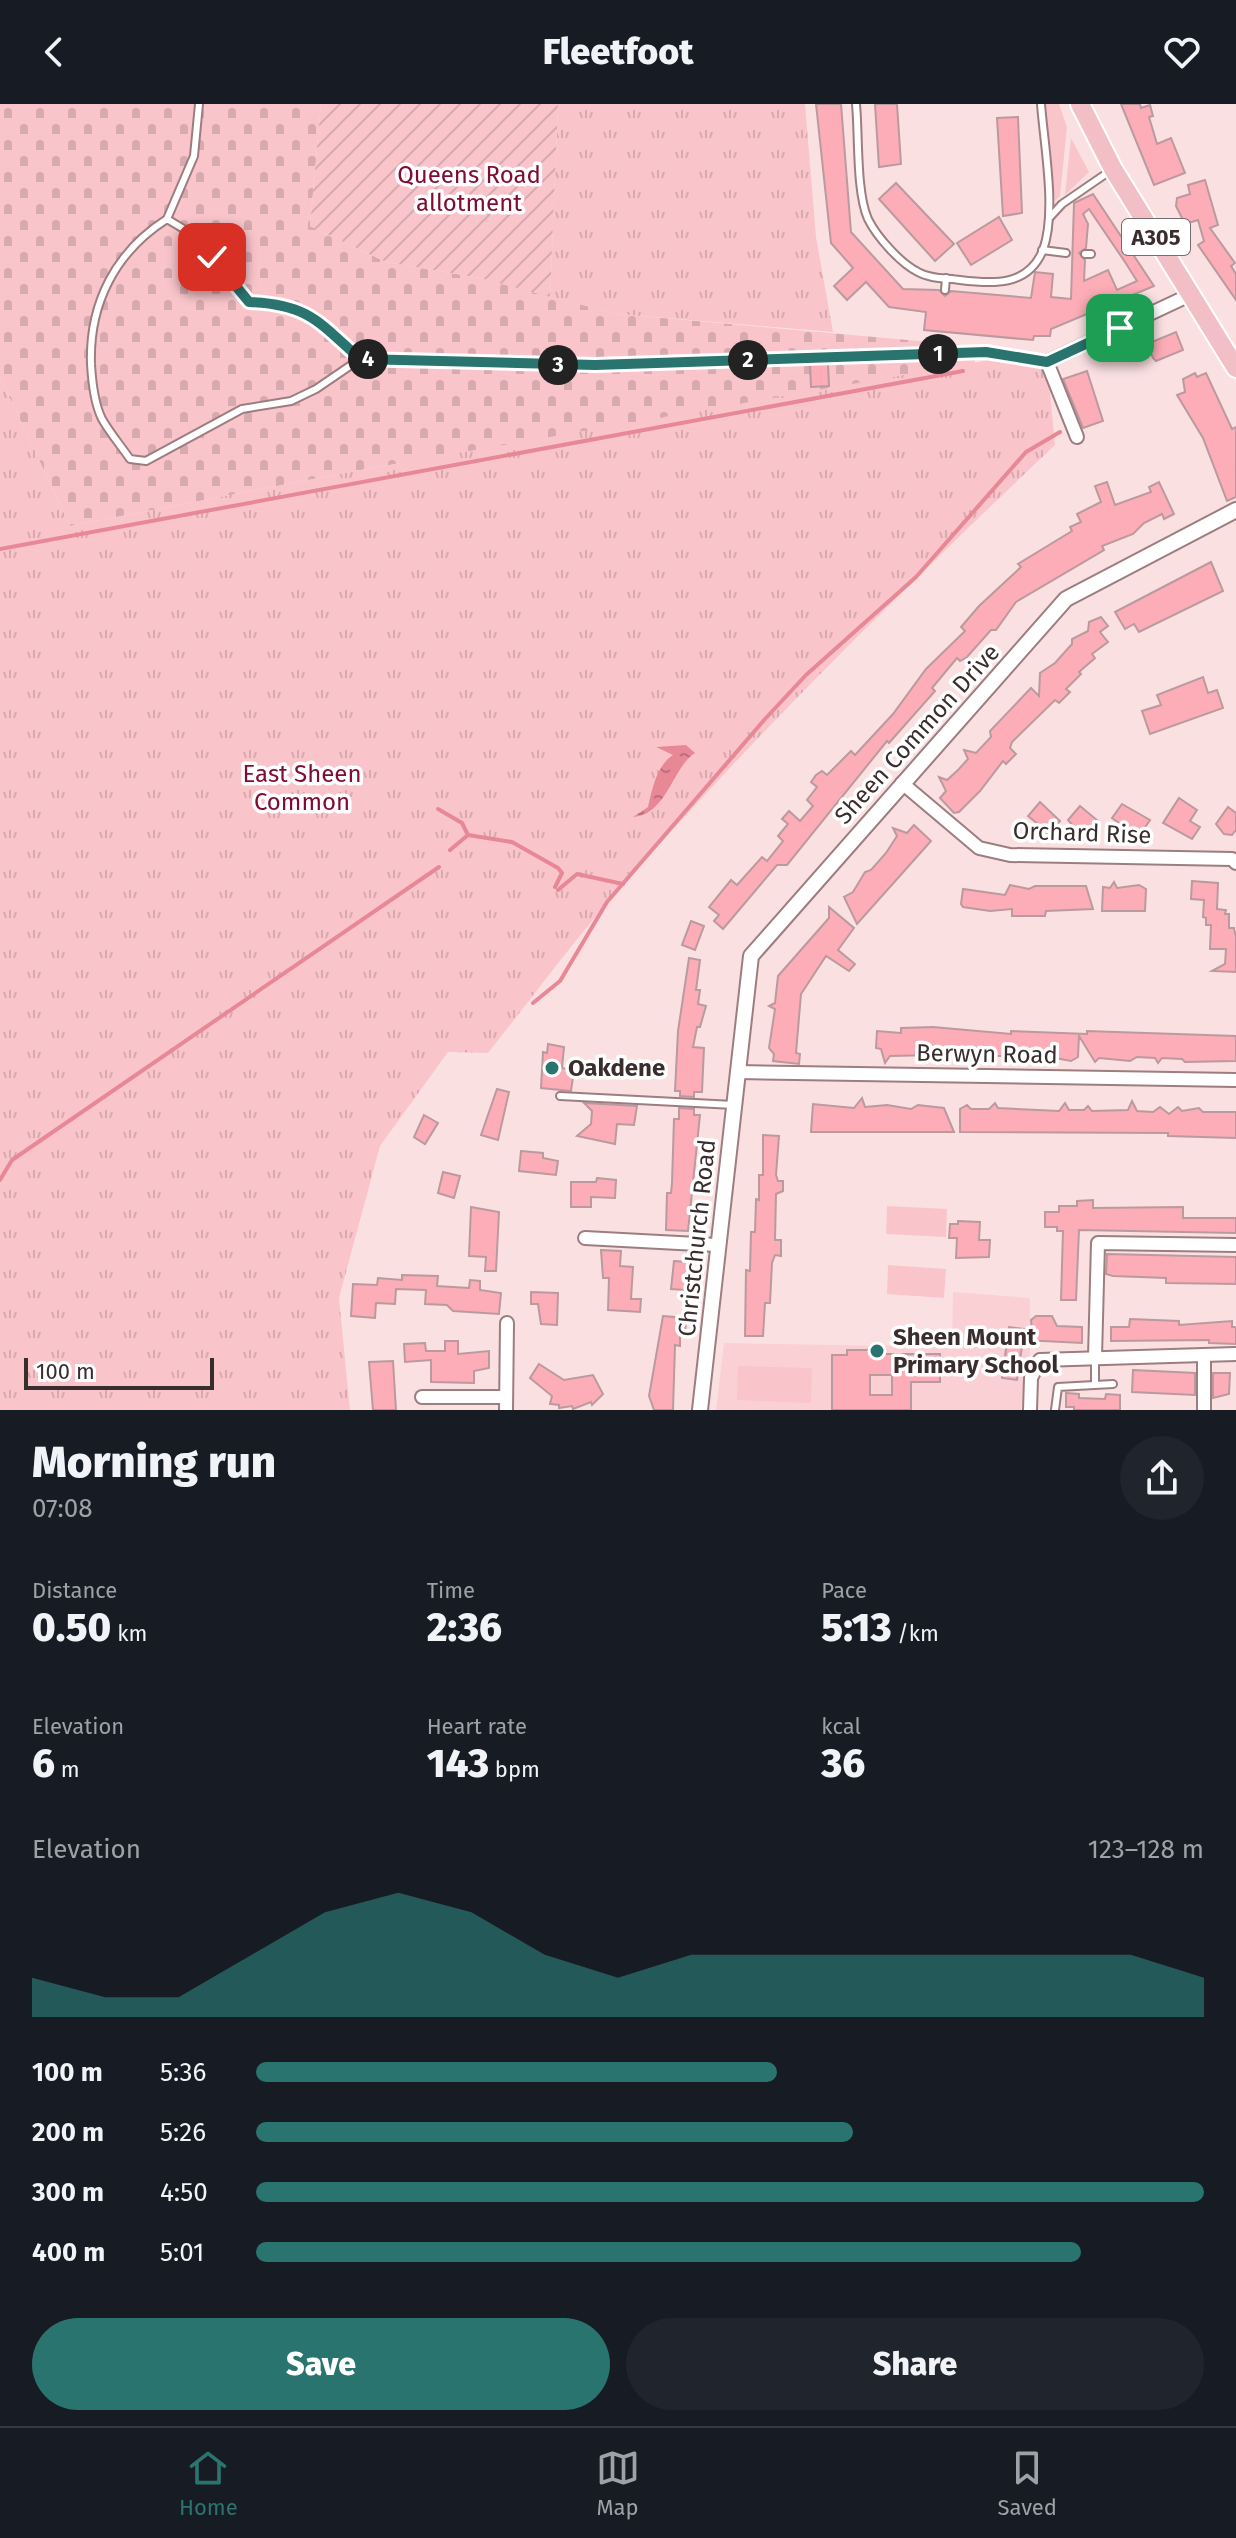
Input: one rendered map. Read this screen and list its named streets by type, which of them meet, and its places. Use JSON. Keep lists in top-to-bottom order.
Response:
{
  "streets": {
    "main road": ["A305"],
    "street": [
      "Sheen Common Drive",
      "Orchard Rise",
      "Berwyn Road",
      "Christchurch Road"
    ]
  },
  "crossings": [
    ["Sheen Common Drive", "Orchard Rise"],
    ["Sheen Common Drive", "Berwyn Road"],
    ["Sheen Common Drive", "Christchurch Road"],
    ["Berwyn Road", "Christchurch Road"]
  ],
  "parks": ["Queens Road allotment", "East Sheen Common"],
  "places": ["Oakdene", "Sheen Mount Primary School"],
  "scale_bar": "100 m",
  "page": {
    "header": "Fleetfoot",
    "pins": [
      "1",
      "4",
      "2",
      "3"
    ],
    "scale": "100 m",
    "heading": ["Morning run", "07:08"],
    "stats": [
      ["Distance", "0.50 km"],
      ["Time", "2:36"],
      ["Pace", "5:13 /km"],
      ["Elevation", "6 m"],
      ["Heart rate", "143 bpm"],
      ["kcal", "36"]
    ],
    "chart": ["Elevation", "123–128 m"],
    "list": [
      {
        "name": "100 m",
        "note": "5:36"
      },
      {
        "name": "200 m",
        "note": "5:26"
      },
      {
        "name": "300 m",
        "note": "4:50"
      },
      {
        "name": "400 m",
        "note": "5:01"
      }
    ],
    "buttons": ["Save", "Share"],
    "tabs": ["Home", "Map", "Saved"]
  }
}
